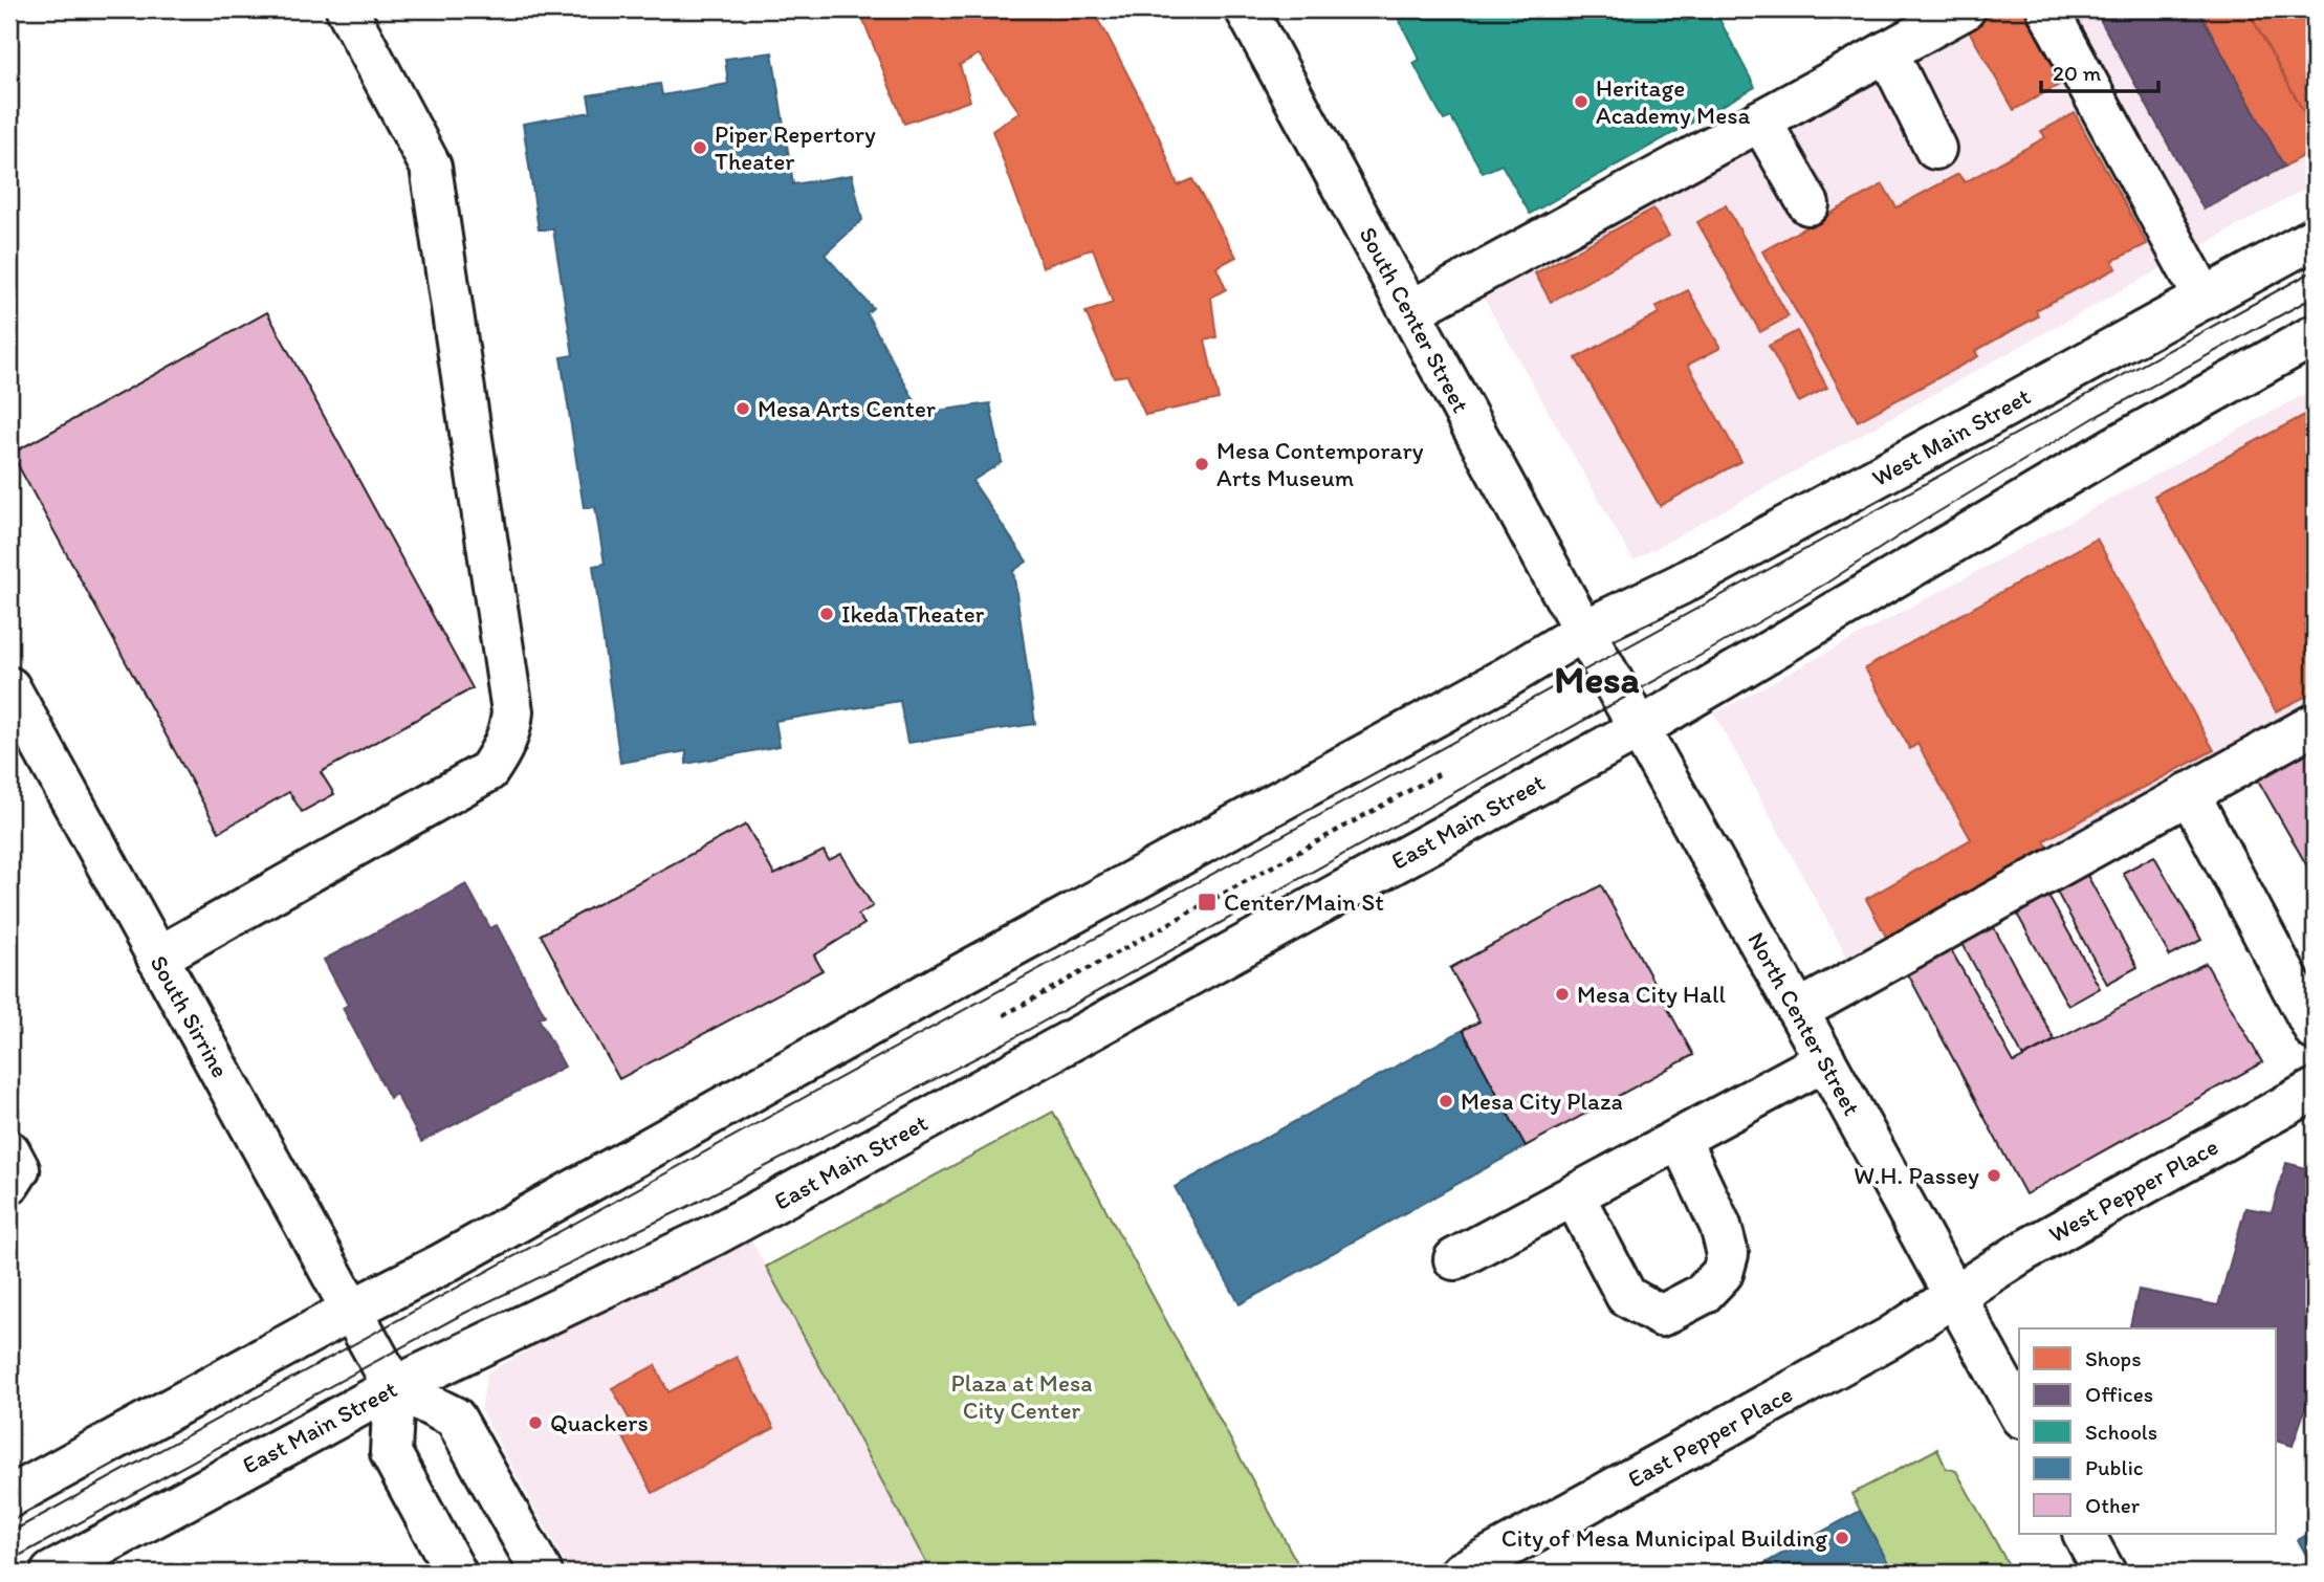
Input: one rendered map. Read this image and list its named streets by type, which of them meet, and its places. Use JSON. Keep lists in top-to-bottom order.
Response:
{
  "streets": {
    "main road": [
      "South Center Street",
      "West Main Street",
      "East Main Street",
      "South Sirrine",
      "North Center Street",
      "West Pepper Place",
      "East Pepper Place"
    ]
  },
  "crossings": [
    ["South Center Street", "West Main Street"],
    ["South Center Street", "North Center Street"],
    ["West Main Street", "North Center Street"],
    ["East Main Street", "South Sirrine"],
    ["East Main Street", "North Center Street"],
    ["North Center Street", "West Pepper Place"],
    ["North Center Street", "East Pepper Place"],
    ["West Pepper Place", "East Pepper Place"]
  ],
  "districts": ["Mesa"],
  "parks": ["Plaza at Mesa City Center"],
  "places": {
    "other": [
      "Heritage Academy Mesa",
      "Piper Repertory Theater",
      "Mesa Arts Center",
      "Mesa Contemporary Arts Museum",
      "Ikeda Theater",
      "Mesa City Hall",
      "Mesa City Plaza",
      "W.H. Passey",
      "Quackers",
      "City of Mesa Municipal Building"
    ],
    "transit": ["Center/Main St"]
  },
  "legend": [
    "Shops",
    "Offices",
    "Schools",
    "Public",
    "Other"
  ],
  "scale_bar": "20 m"
}
